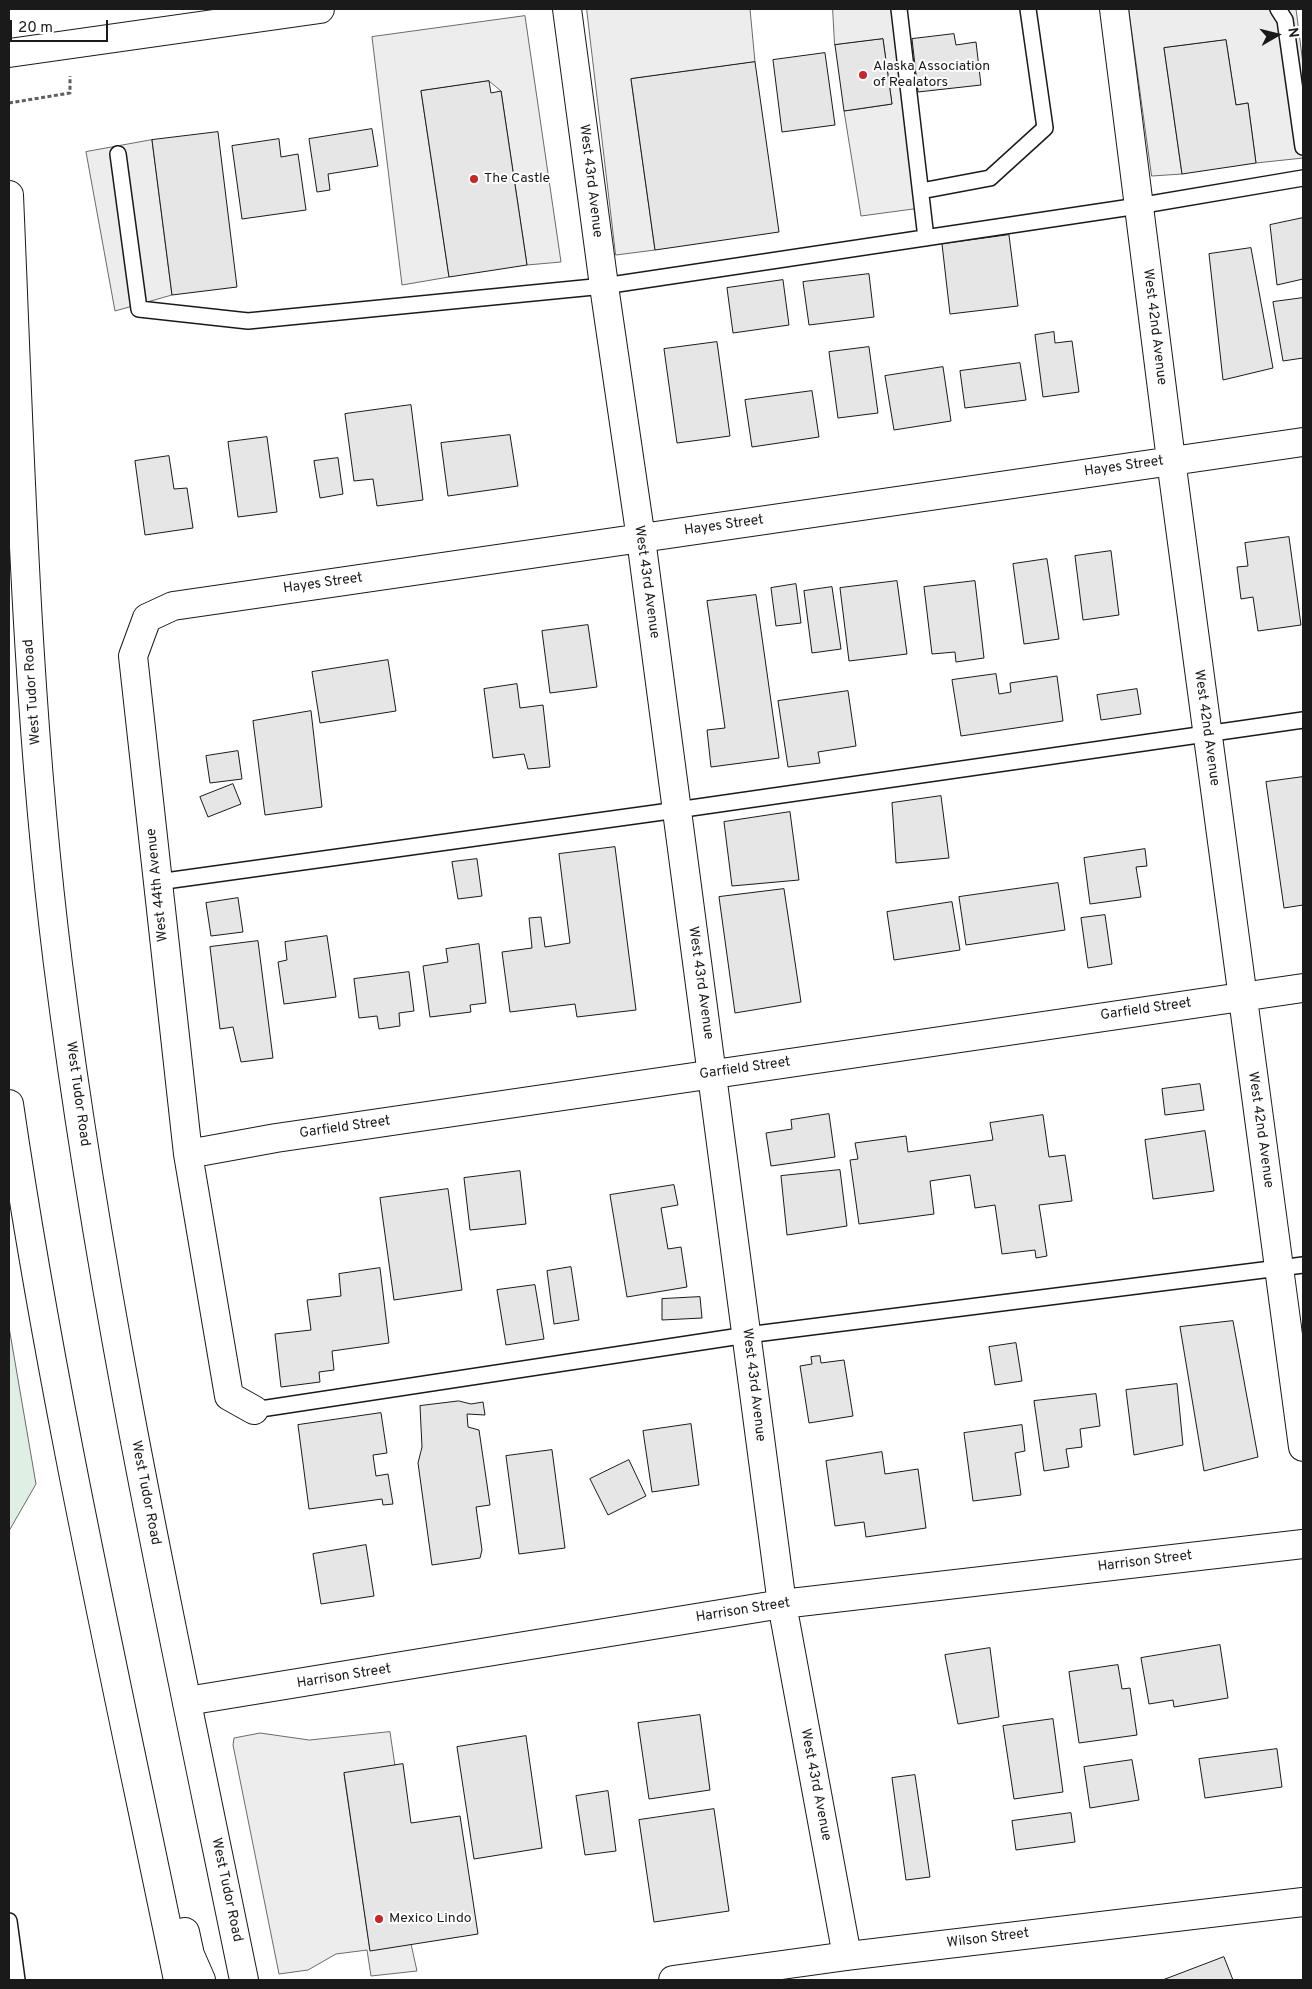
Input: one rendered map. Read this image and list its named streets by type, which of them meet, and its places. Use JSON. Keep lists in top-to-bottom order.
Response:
{
  "streets": {
    "street": [
      "West 43rd Avenue",
      "West 42nd Avenue",
      "Hayes Street",
      "West Tudor Road",
      "West 44th Avenue",
      "Garfield Street",
      "Harrison Street",
      "Wilson Street"
    ]
  },
  "crossings": [
    ["West 43rd Avenue", "Hayes Street"],
    ["West 43rd Avenue", "Garfield Street"],
    ["West 43rd Avenue", "Harrison Street"],
    ["West 43rd Avenue", "Wilson Street"],
    ["West 42nd Avenue", "Hayes Street"],
    ["West 42nd Avenue", "Garfield Street"],
    ["Hayes Street", "West 44th Avenue"],
    ["West Tudor Road", "Harrison Street"],
    ["West 44th Avenue", "Garfield Street"]
  ],
  "places": ["Alaska Association of Realators", "The Castle", "Mexico Lindo"],
  "scale_bar": "20 m",
  "north": "right"
}
